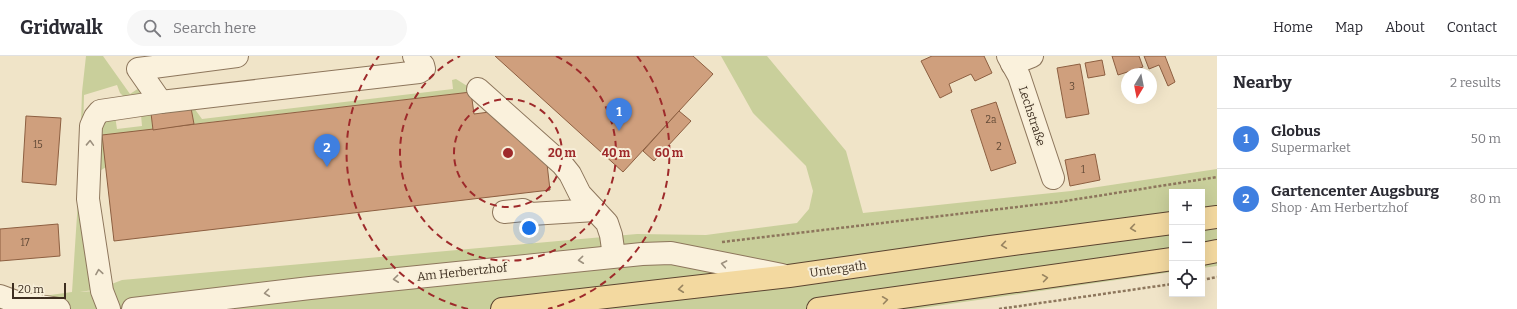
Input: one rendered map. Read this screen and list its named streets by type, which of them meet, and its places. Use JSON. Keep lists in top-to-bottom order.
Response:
{
  "streets": {
    "main road": ["Untergath"],
    "street": ["Lechstraße", "Am Herbertzhof"]
  },
  "crossings": [
    ["Untergath", "Am Herbertzhof"]
  ],
  "one_way": ["Am Herbertzhof"],
  "house_numbers": [
    "3",
    "2a",
    "15",
    "2",
    "1",
    "17"
  ],
  "scale_bar": "20 m",
  "north": "bottom",
  "page": {
    "header": "Gridwalk",
    "search": "Search here",
    "nav": [
      "Home",
      "Map",
      "About",
      "Contact"
    ],
    "heading": ["Nearby", "2 results"],
    "pins": ["1", "2"],
    "list": [
      {
        "mark": "1",
        "name": "Globus",
        "note": "Supermarket",
        "value": "50 m"
      },
      {
        "mark": "2",
        "name": "Gartencenter Augsburg",
        "note": "Shop · Am Herbertzhof",
        "value": "80 m"
      }
    ],
    "map_buttons": ["+", "−"],
    "scale": "20 m"
  },
  "rings": ["20 m", "40 m", "60 m"]
}
